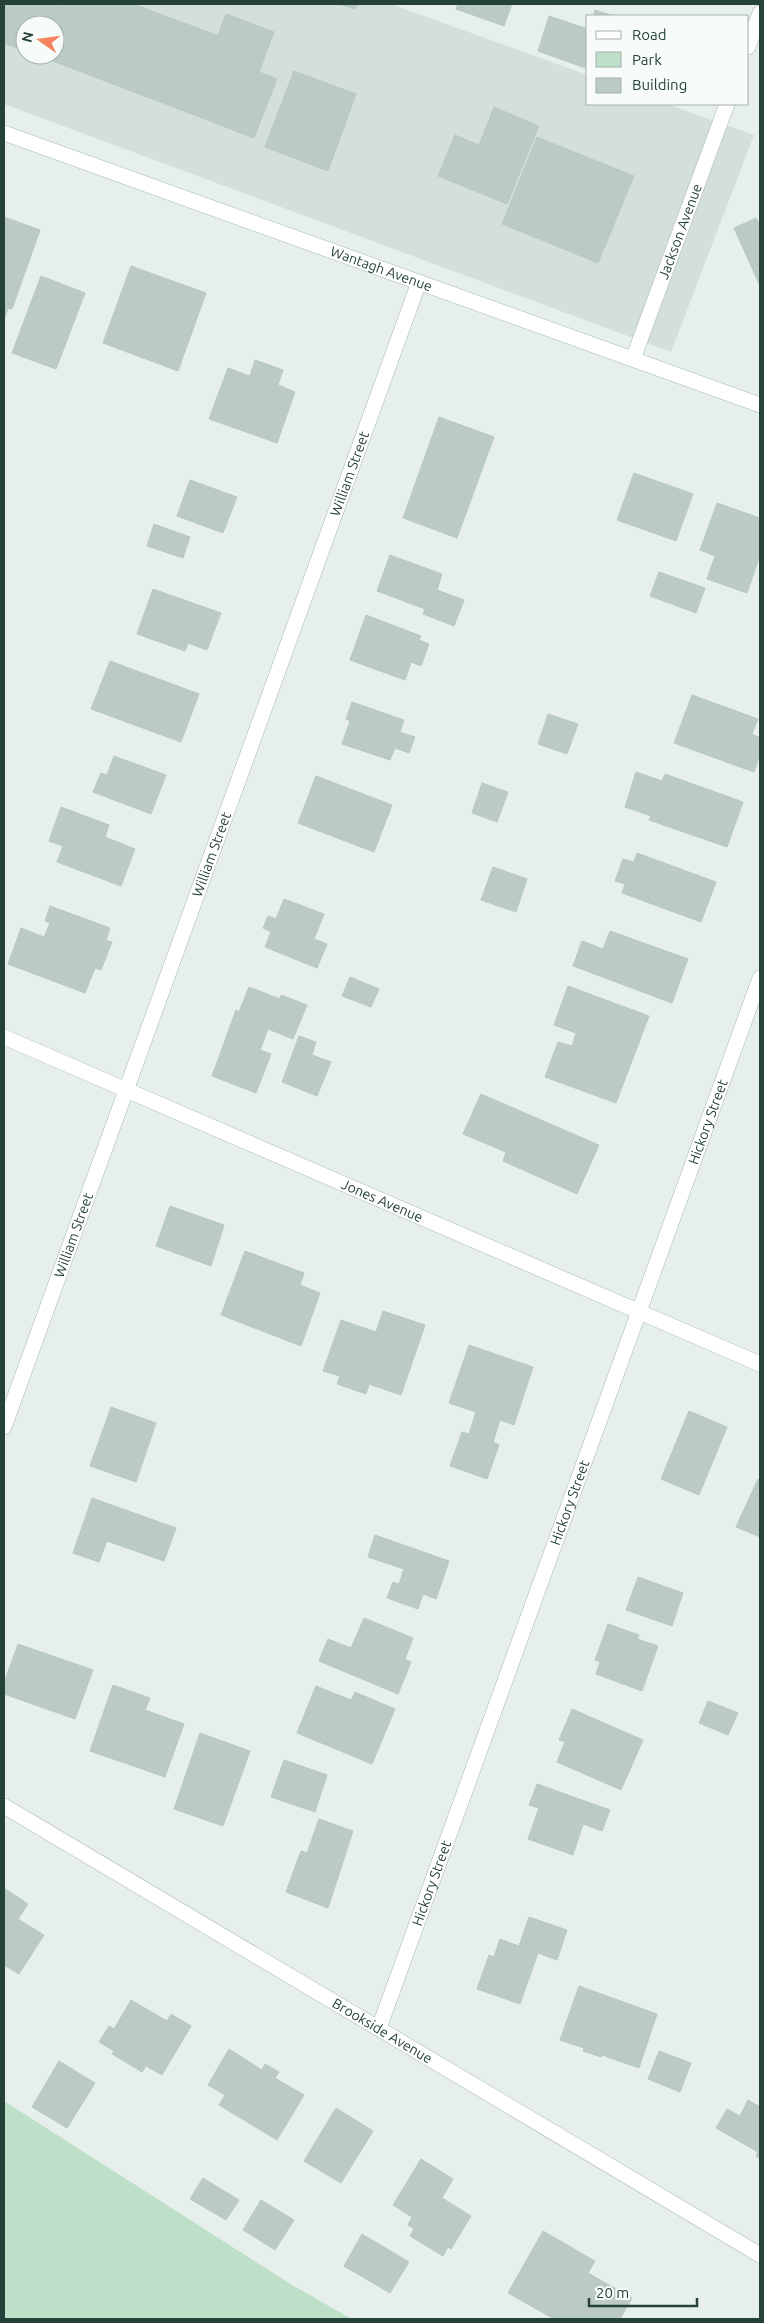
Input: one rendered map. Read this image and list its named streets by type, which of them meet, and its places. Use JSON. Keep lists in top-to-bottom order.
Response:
{
  "streets": {
    "street": [
      "Jackson Avenue",
      "Wantagh Avenue",
      "William Street",
      "Hickory Street",
      "Jones Avenue",
      "Brookside Avenue"
    ]
  },
  "crossings": [
    ["Jackson Avenue", "Wantagh Avenue"],
    ["Wantagh Avenue", "William Street"],
    ["William Street", "Jones Avenue"],
    ["Hickory Street", "Jones Avenue"],
    ["Hickory Street", "Brookside Avenue"]
  ],
  "legend": ["Road", "Park", "Building"],
  "scale_bar": "20 m",
  "north": "left"
}
